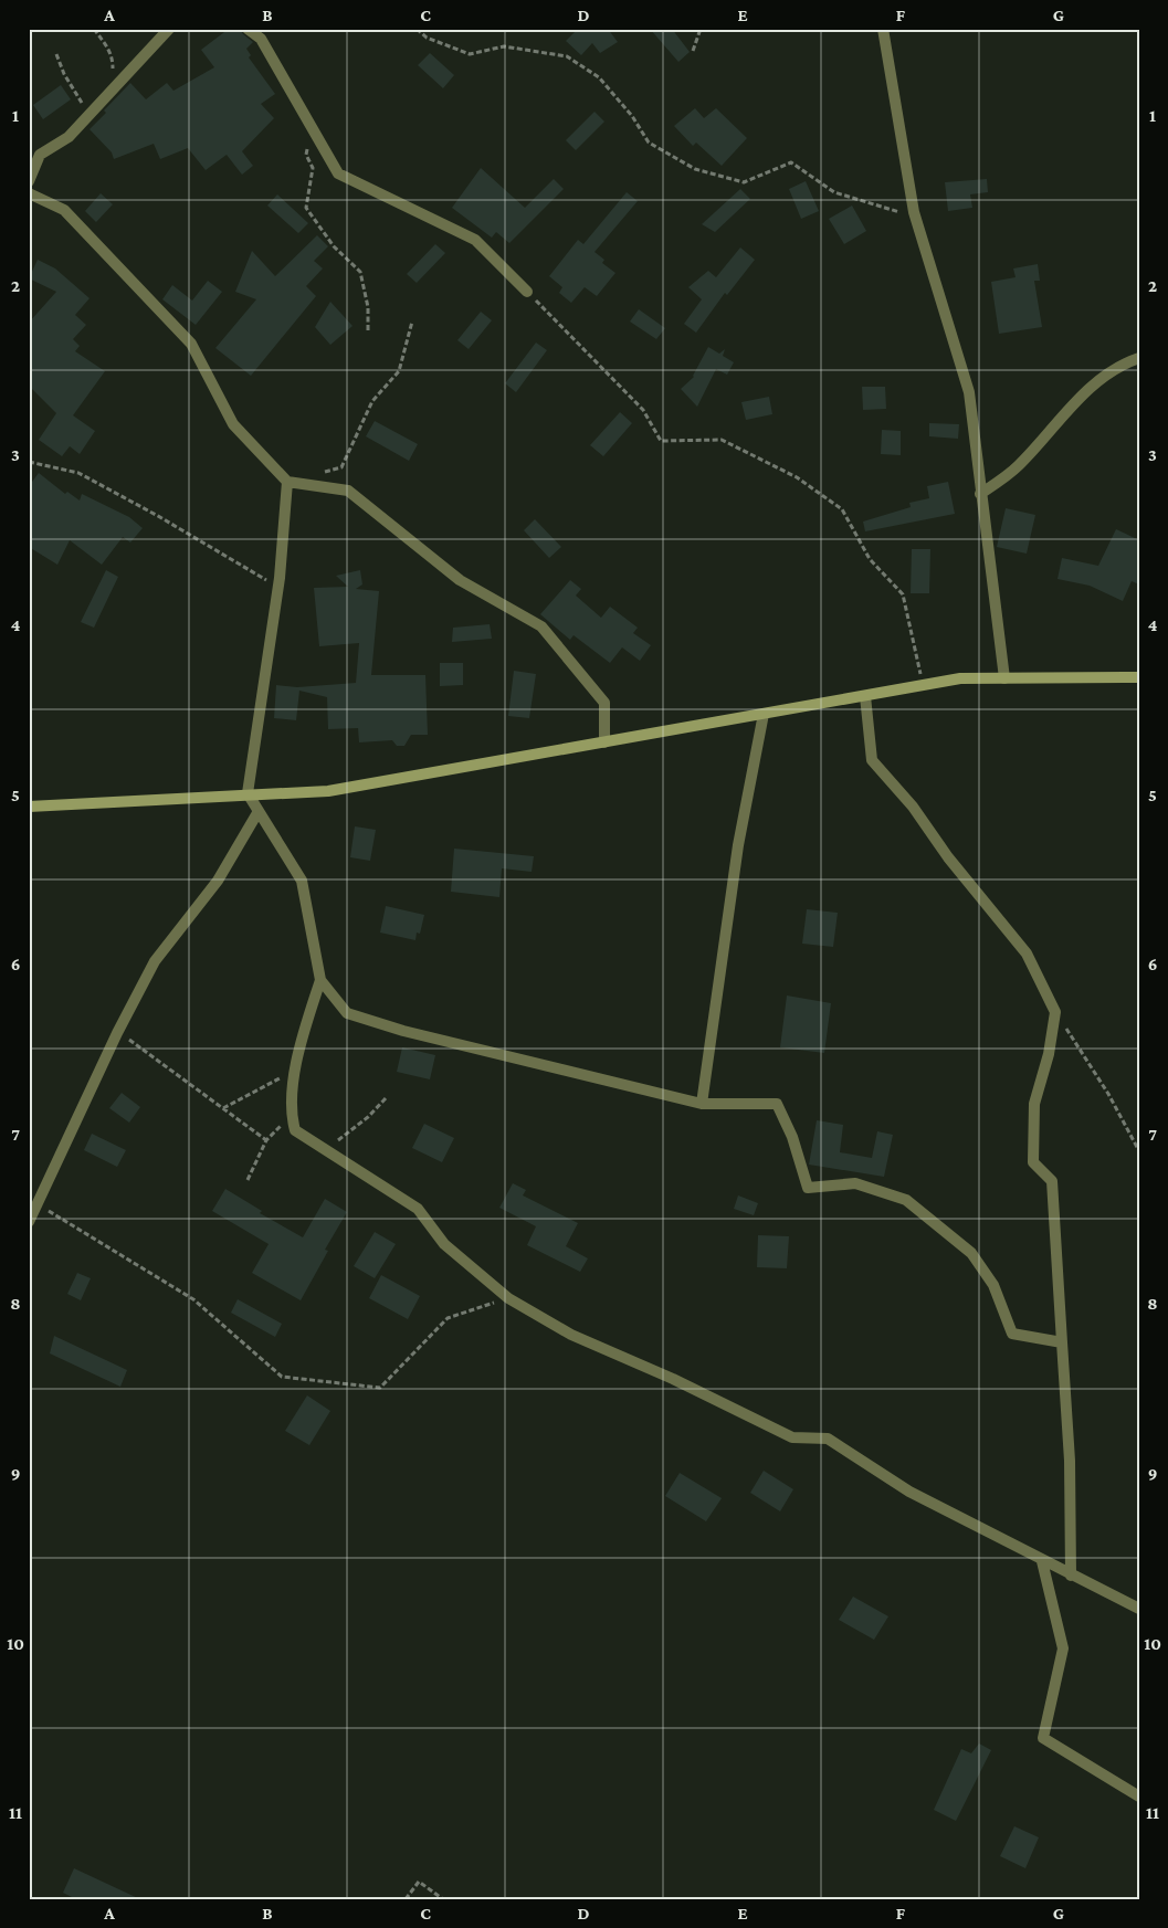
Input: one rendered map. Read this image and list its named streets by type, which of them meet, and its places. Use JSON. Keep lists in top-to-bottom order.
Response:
{
  "grid": {
    "columns": [
      "A",
      "B",
      "C",
      "D",
      "E",
      "F",
      "G"
    ],
    "rows": [
      "1",
      "2",
      "3",
      "4",
      "5",
      "6",
      "7",
      "8",
      "9",
      "10",
      "11"
    ]
  }
}
